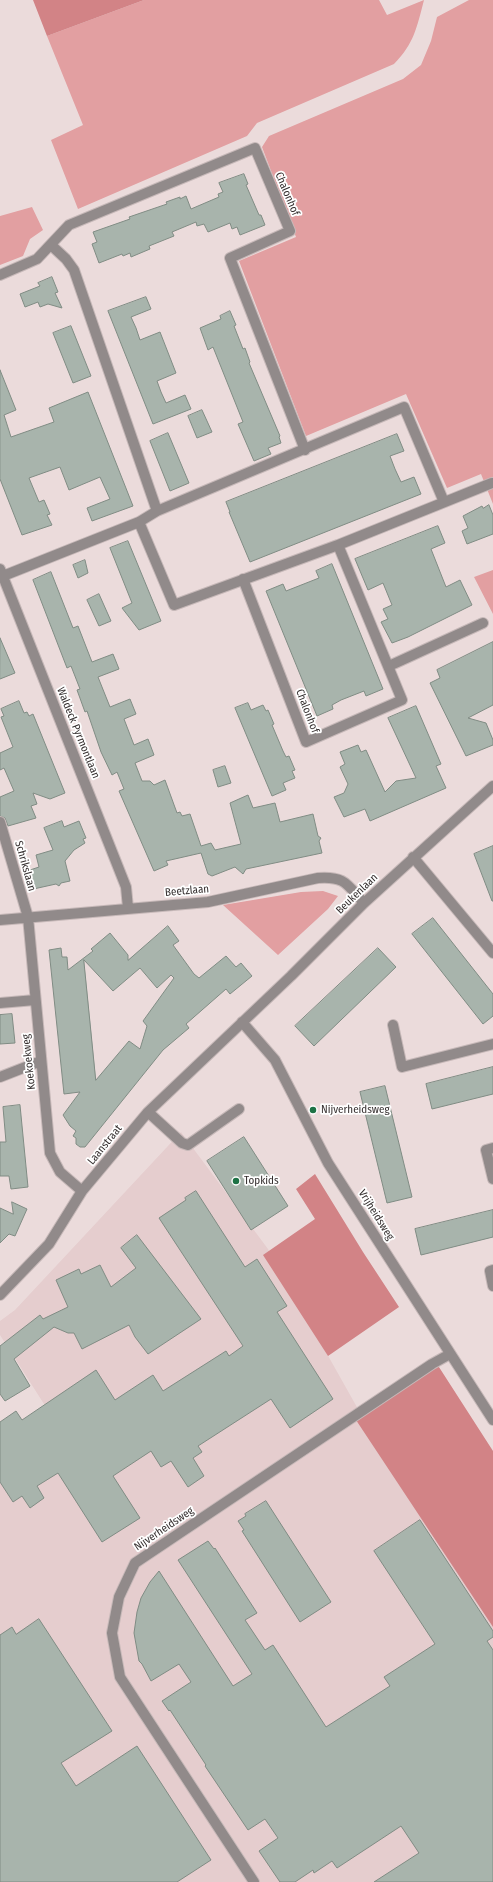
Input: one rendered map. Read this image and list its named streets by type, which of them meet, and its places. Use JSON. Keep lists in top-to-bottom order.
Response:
{
  "streets": {
    "street": [
      "Chalonhof",
      "Waldeck Pyrmontlaan",
      "Schrikslaan",
      "Beetzlaan",
      "Beukenlaan",
      "Koekoekweg",
      "Laanstraat",
      "Vrijheidsweg",
      "Nijverheidsweg"
    ]
  },
  "crossings": [
    ["Waldeck Pyrmontlaan", "Beetzlaan"],
    ["Schrikslaan", "Beetzlaan"],
    ["Schrikslaan", "Koekoekweg"],
    ["Beetzlaan", "Beukenlaan"],
    ["Beetzlaan", "Koekoekweg"],
    ["Beukenlaan", "Laanstraat"],
    ["Beukenlaan", "Vrijheidsweg"],
    ["Koekoekweg", "Laanstraat"],
    ["Laanstraat", "Vrijheidsweg"],
    ["Vrijheidsweg", "Nijverheidsweg"]
  ],
  "places": ["Nijverheidsweg", "Topkids"]
}
